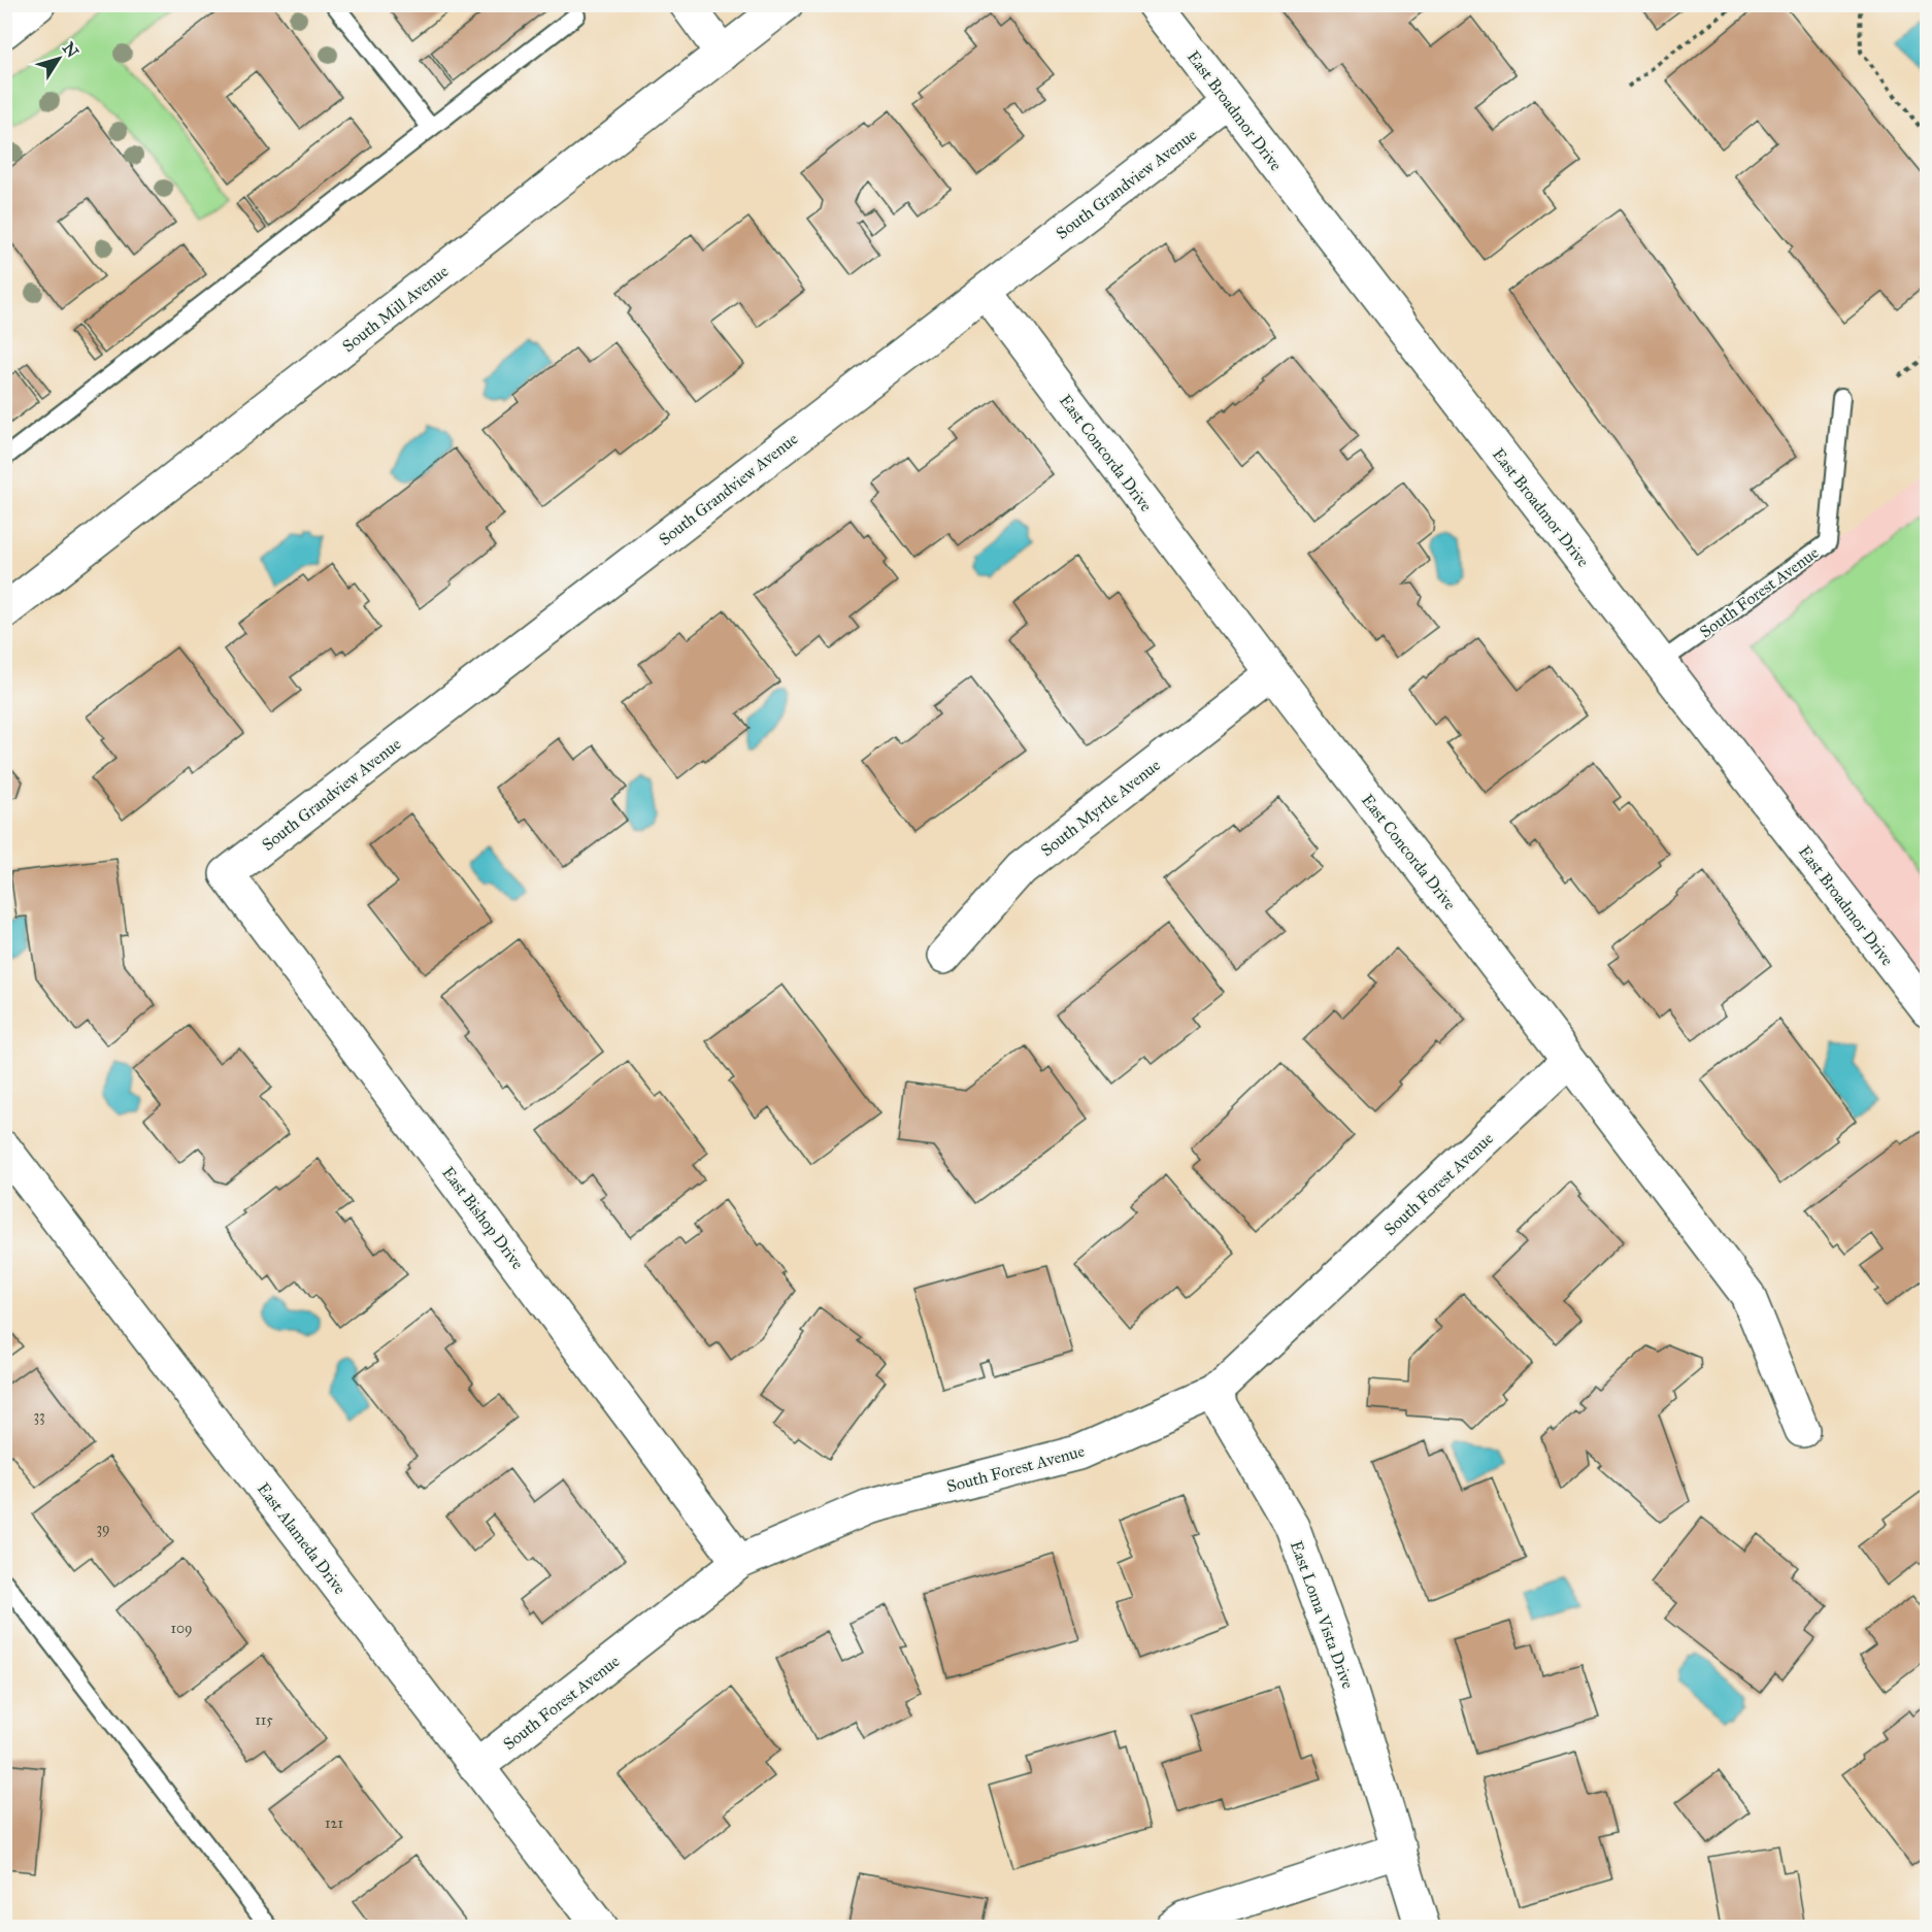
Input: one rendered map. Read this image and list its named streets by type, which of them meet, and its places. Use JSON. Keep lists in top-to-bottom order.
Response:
{
  "streets": {
    "street": [
      "East Broadmor Drive",
      "South Grandview Avenue",
      "South Mill Avenue",
      "East Concorda Drive",
      "South Forest Avenue",
      "South Myrtle Avenue",
      "East Bishop Drive",
      "East Alameda Drive",
      "East Loma Vista Drive"
    ]
  },
  "crossings": [
    ["East Broadmor Drive", "South Grandview Avenue"],
    ["East Broadmor Drive", "South Forest Avenue"],
    ["South Grandview Avenue", "East Concorda Drive"],
    ["South Grandview Avenue", "East Bishop Drive"],
    ["East Concorda Drive", "South Forest Avenue"],
    ["East Concorda Drive", "South Myrtle Avenue"],
    ["South Forest Avenue", "East Bishop Drive"],
    ["South Forest Avenue", "East Alameda Drive"],
    ["South Forest Avenue", "East Loma Vista Drive"]
  ],
  "house_numbers": [
    "33",
    "39",
    "109",
    "115",
    "121"
  ],
  "north": "top right"
}
